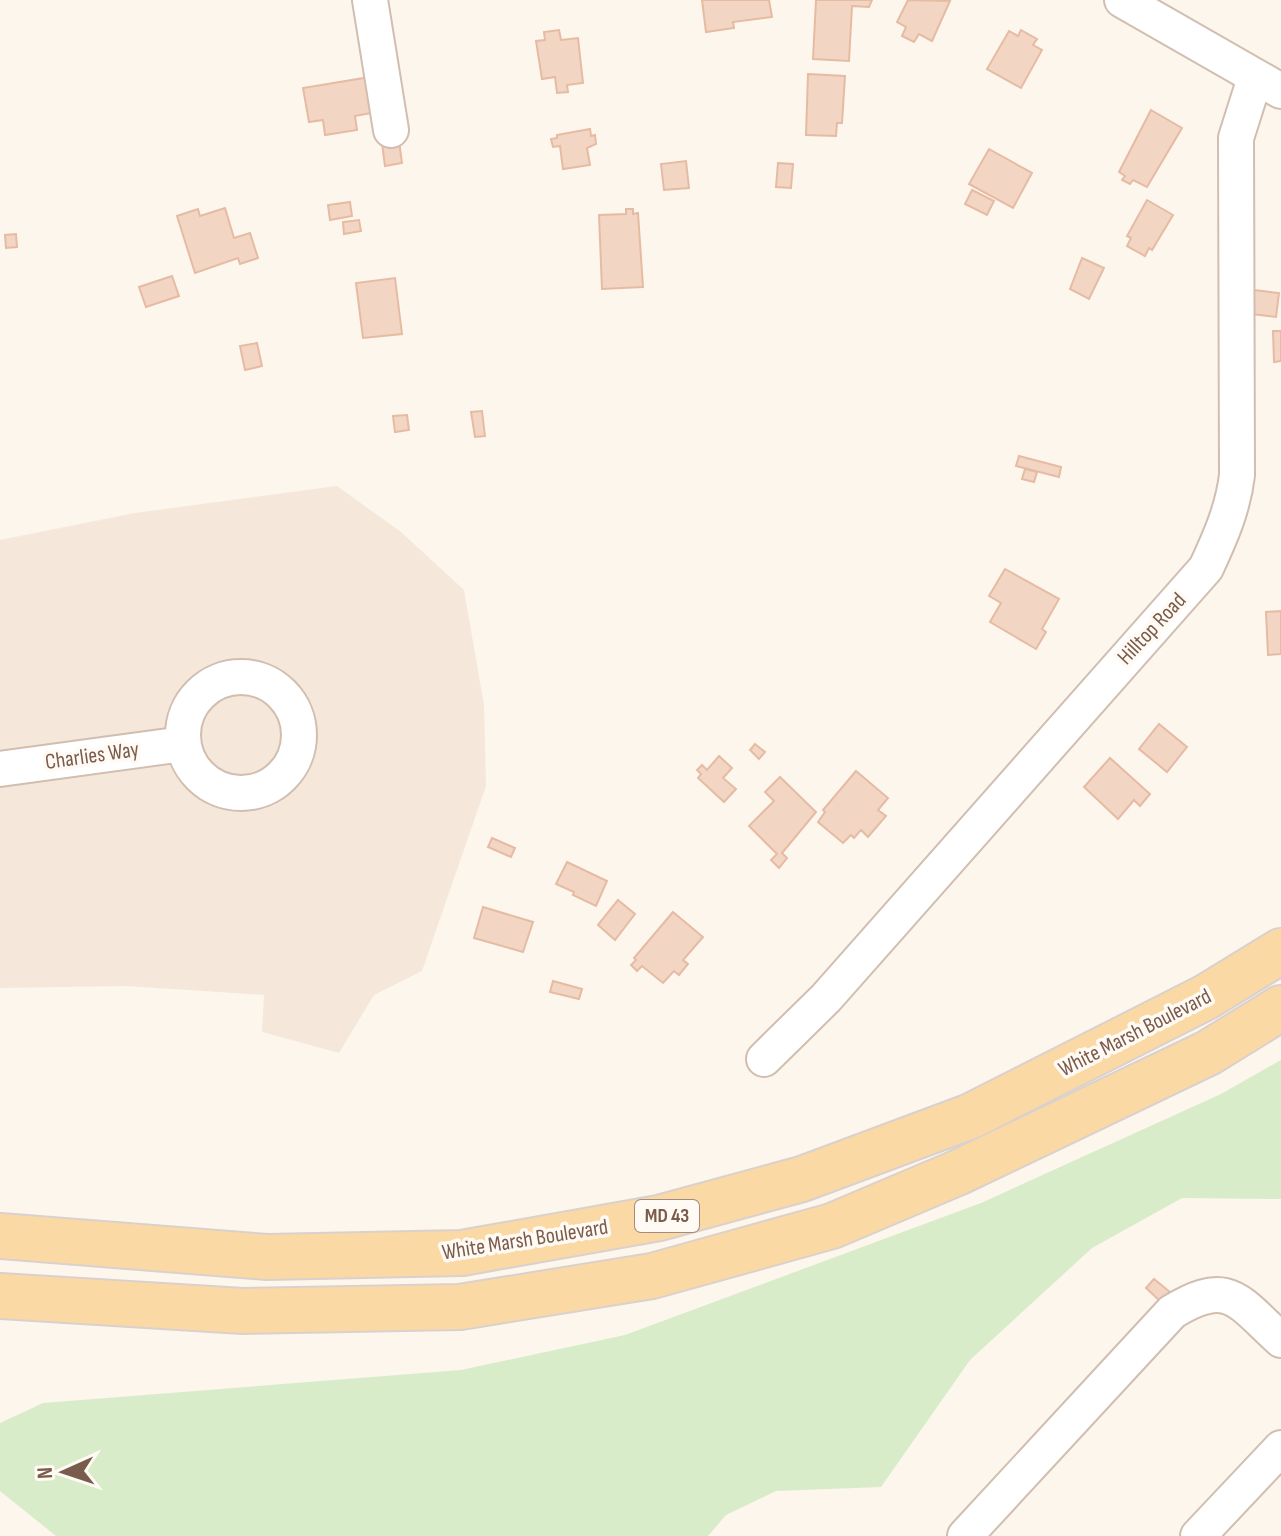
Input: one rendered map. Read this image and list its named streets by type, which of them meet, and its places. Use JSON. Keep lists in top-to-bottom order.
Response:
{
  "streets": {
    "main road": ["White Marsh Boulevard", "MD 43"],
    "street": ["Hilltop Road", "Charlies Way"]
  },
  "north": "left"
}
